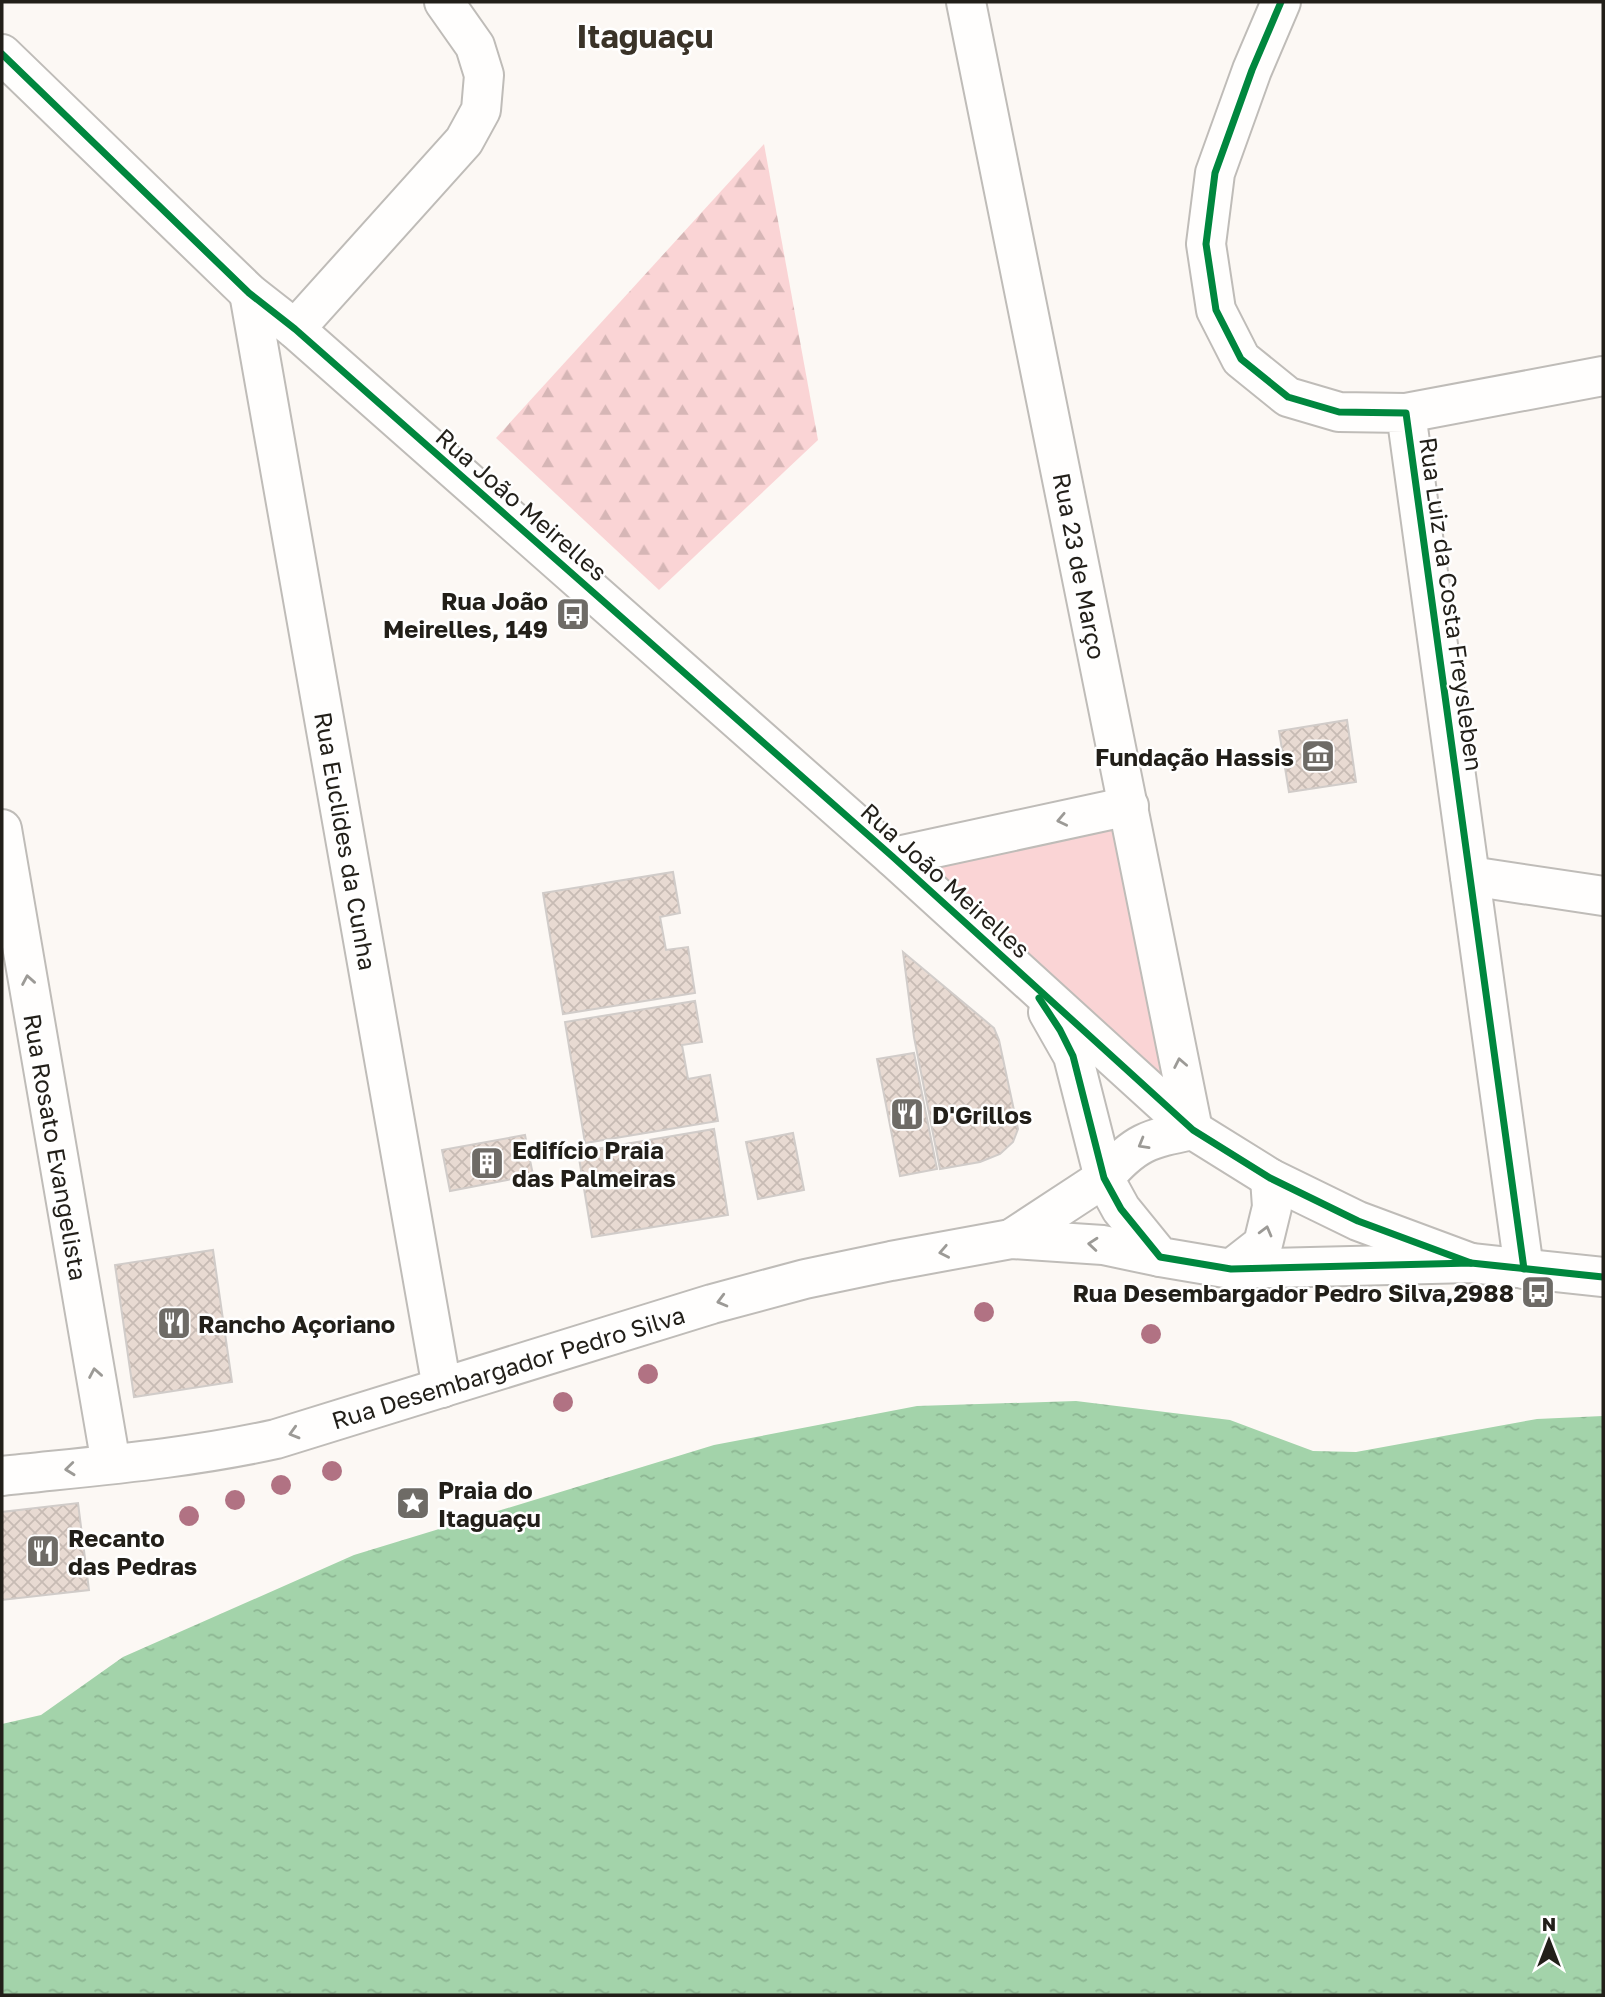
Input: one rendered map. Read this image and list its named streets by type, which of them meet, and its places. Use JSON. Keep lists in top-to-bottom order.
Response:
{
  "streets": {
    "street": [
      "Rua João Meirelles",
      "Rua 23 de Março",
      "Rua Luiz da Costa Freysleben",
      "Rua Euclides da Cunha",
      "Rua Rosato Evangelista",
      "Rua Desembargador Pedro Silva"
    ]
  },
  "crossings": [
    ["Rua João Meirelles", "Rua 23 de Março"],
    ["Rua João Meirelles", "Rua Euclides da Cunha"],
    ["Rua João Meirelles", "Rua Desembargador Pedro Silva"],
    ["Rua 23 de Março", "Rua Desembargador Pedro Silva"],
    ["Rua Luiz da Costa Freysleben", "Rua Desembargador Pedro Silva"],
    ["Rua Euclides da Cunha", "Rua Desembargador Pedro Silva"],
    ["Rua Rosato Evangelista", "Rua Desembargador Pedro Silva"]
  ],
  "one_way": ["Rua Rosato Evangelista", "Rua Desembargador Pedro Silva"],
  "districts": ["Itaguaçu"],
  "places": {
    "bus stop": ["Rua João Meirelles, 149", "Rua Desembargador Pedro Silva,2988"],
    "museum": ["Fundação Hassis"],
    "restaurant": ["D'Grillos", "Rancho Açoriano", "Recanto das Pedras"],
    "building": ["Edifício Praia das Palmeiras"],
    "place": ["Praia do Itaguaçu"]
  },
  "north": "top"
}
